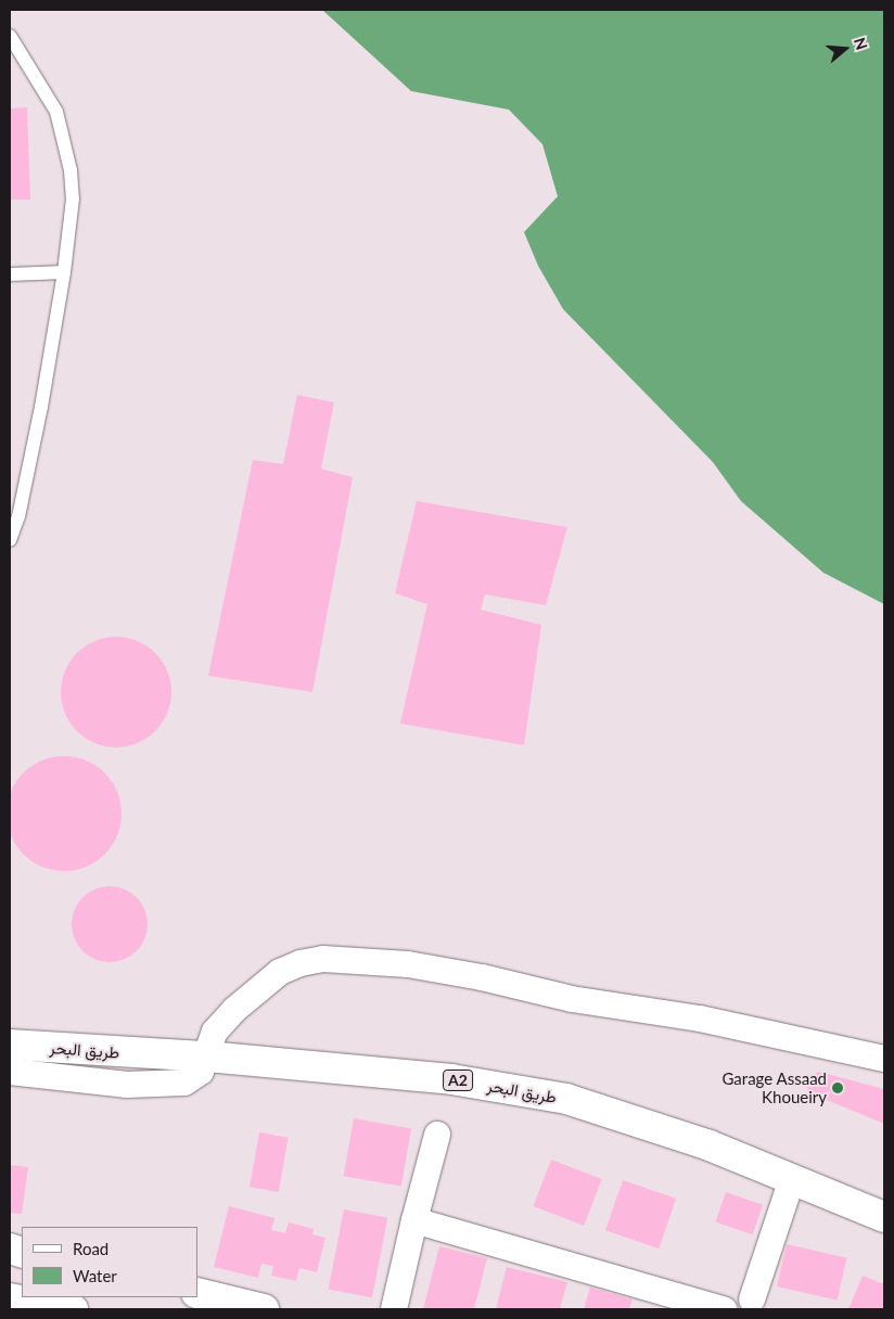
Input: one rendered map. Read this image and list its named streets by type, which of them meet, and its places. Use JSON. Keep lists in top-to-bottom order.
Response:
{
  "streets": {
    "main road": ["طريق البحر", "A2"]
  },
  "places": ["Garage Assaad Khoueiry"],
  "legend": ["Road", "Water"],
  "north": "right"
}
